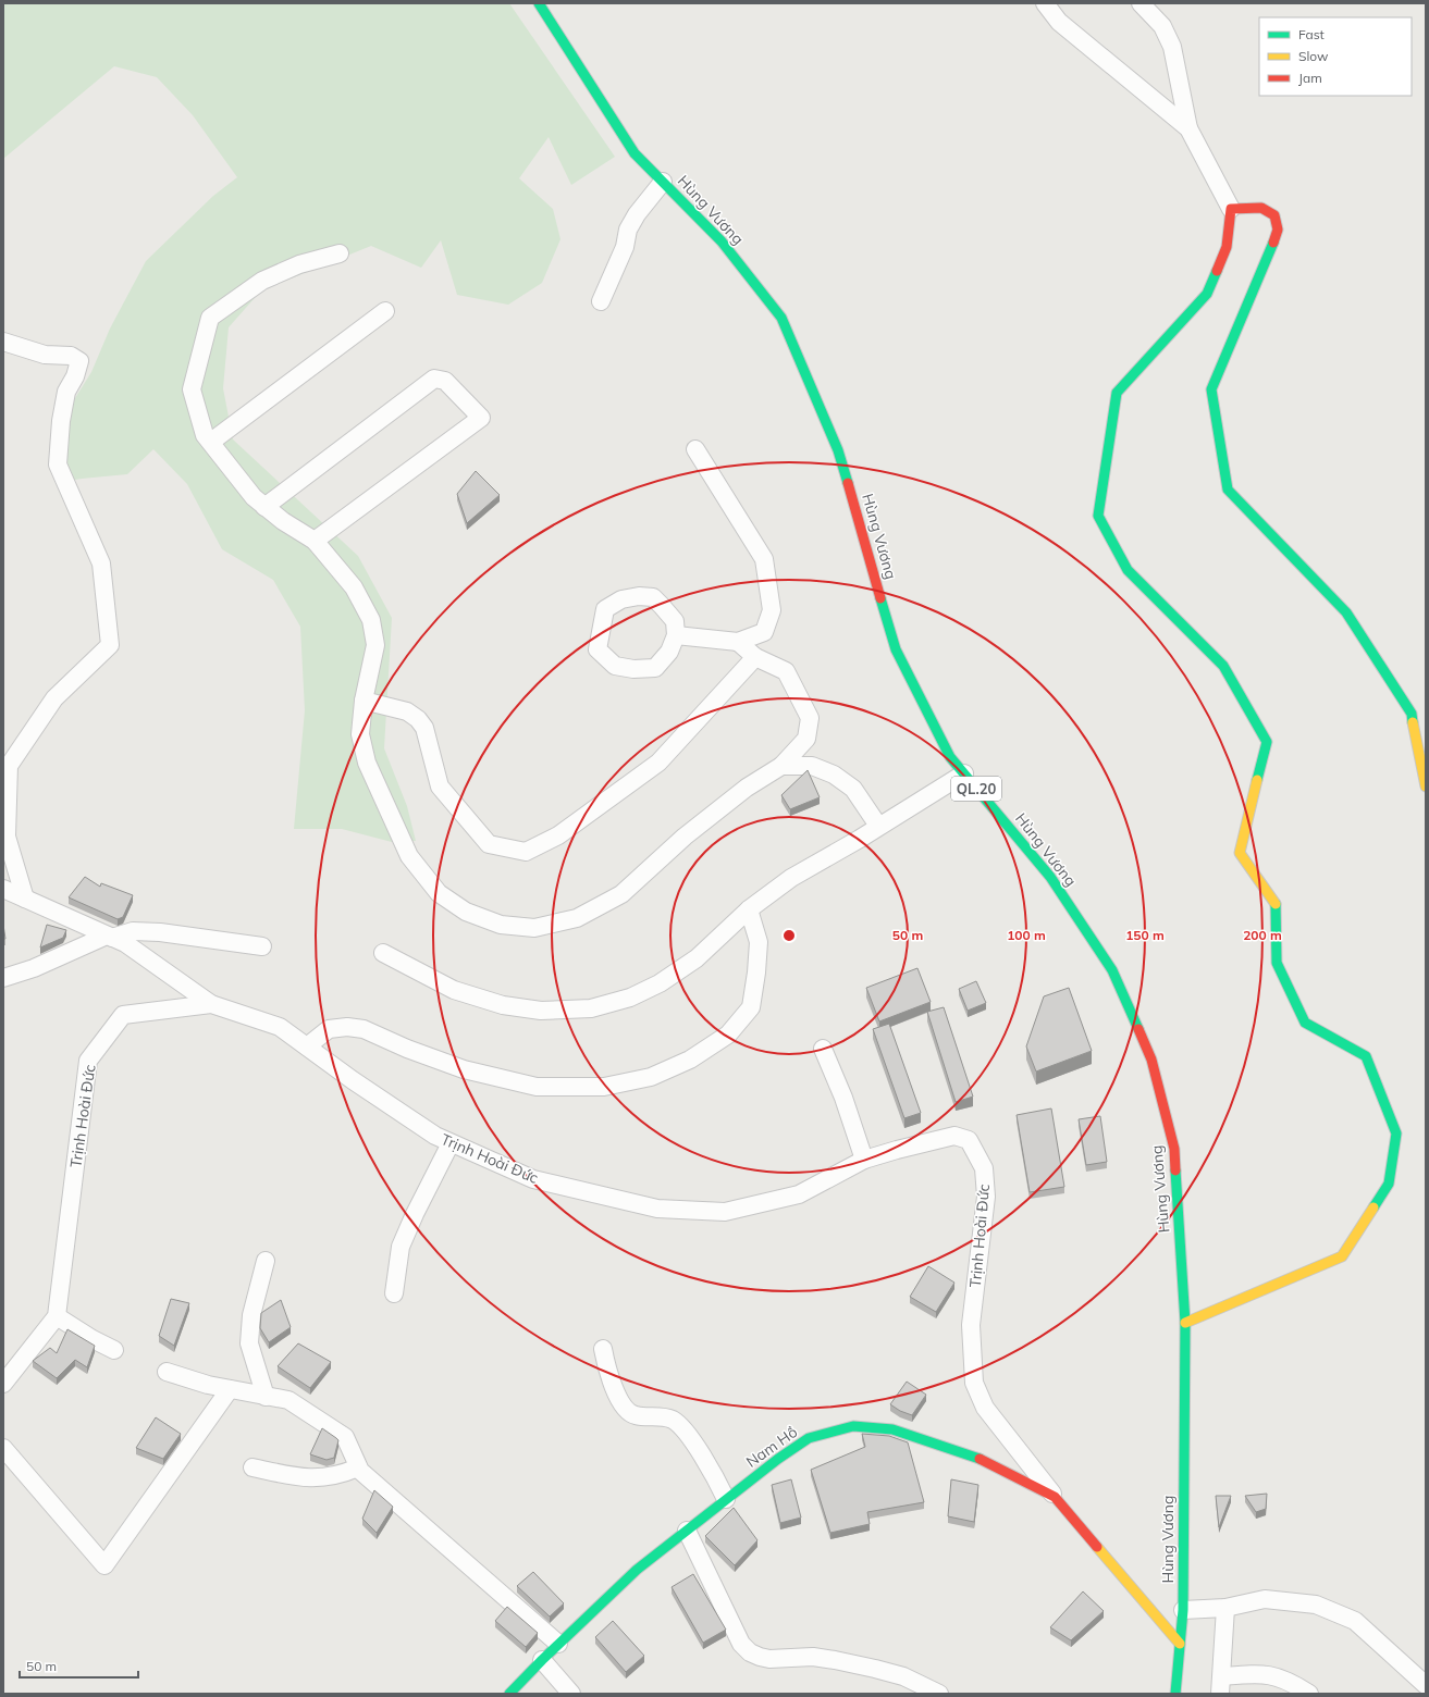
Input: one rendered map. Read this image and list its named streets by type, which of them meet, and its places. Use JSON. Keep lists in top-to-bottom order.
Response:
{
  "streets": {
    "main road": ["Hùng Vương", "QL.20", "Nam Hồ"],
    "street": ["Trịnh Hoài Đức"]
  },
  "crossings": [
    ["Hùng Vương", "Nam Hồ"],
    ["Trịnh Hoài Đức", "Nam Hồ"]
  ],
  "legend": ["Fast", "Slow", "Jam"],
  "scale_bar": "50 m",
  "rings": [
    "50 m",
    "100 m",
    "150 m",
    "200 m"
  ]
}
